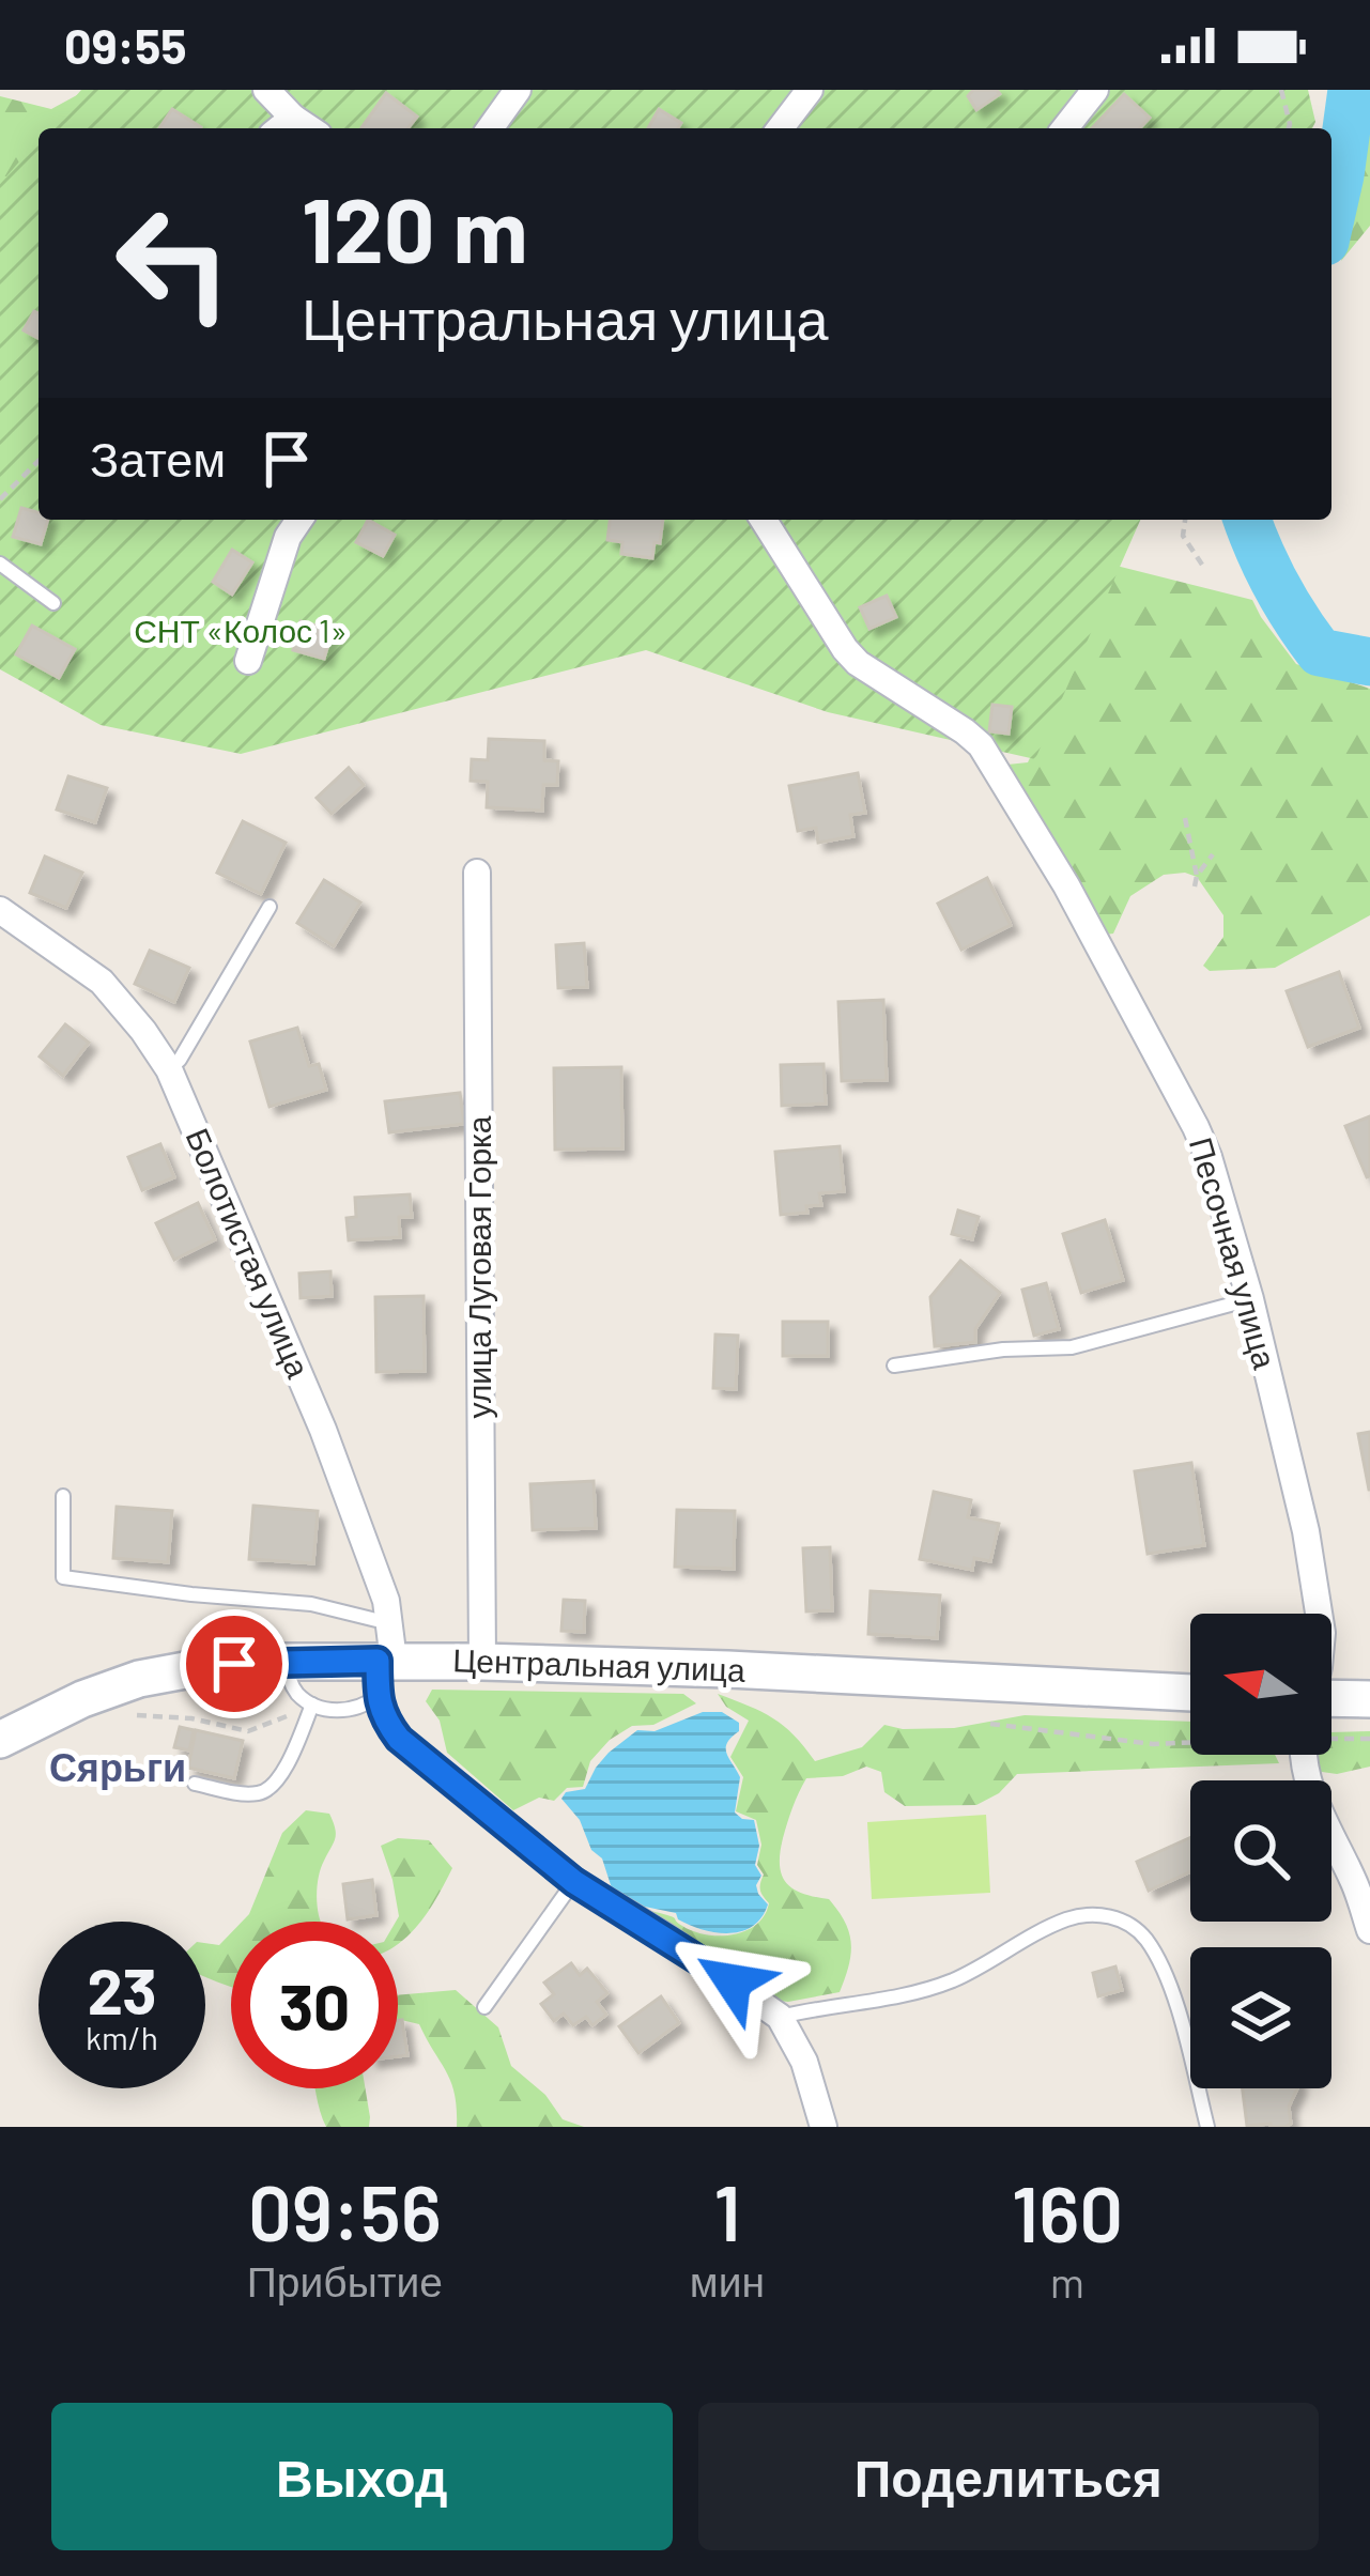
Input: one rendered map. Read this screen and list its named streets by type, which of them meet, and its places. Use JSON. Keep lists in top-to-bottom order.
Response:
{
  "streets": {
    "street": [
      "Болотистая улица",
      "Песочная улица",
      "улица Луговая Горка",
      "Центральная улица"
    ]
  },
  "crossings": [
    ["Болотистая улица", "Центральная улица"],
    ["улица Луговая Горка", "Центральная улица"]
  ],
  "districts": ["Сярьги"],
  "parks": ["СНТ «Колос 1»"],
  "north": "left",
  "page": {
    "status": "09:55",
    "turn": ["120 m", "Центральная улица"],
    "then": "Затем",
    "speed": "23 km/h",
    "limit": "30",
    "eta": [
      "09:56",
      "Прибытие",
      "1",
      "мин",
      "160",
      "m"
    ],
    "buttons": ["Выход", "Поделиться"]
  }
}
